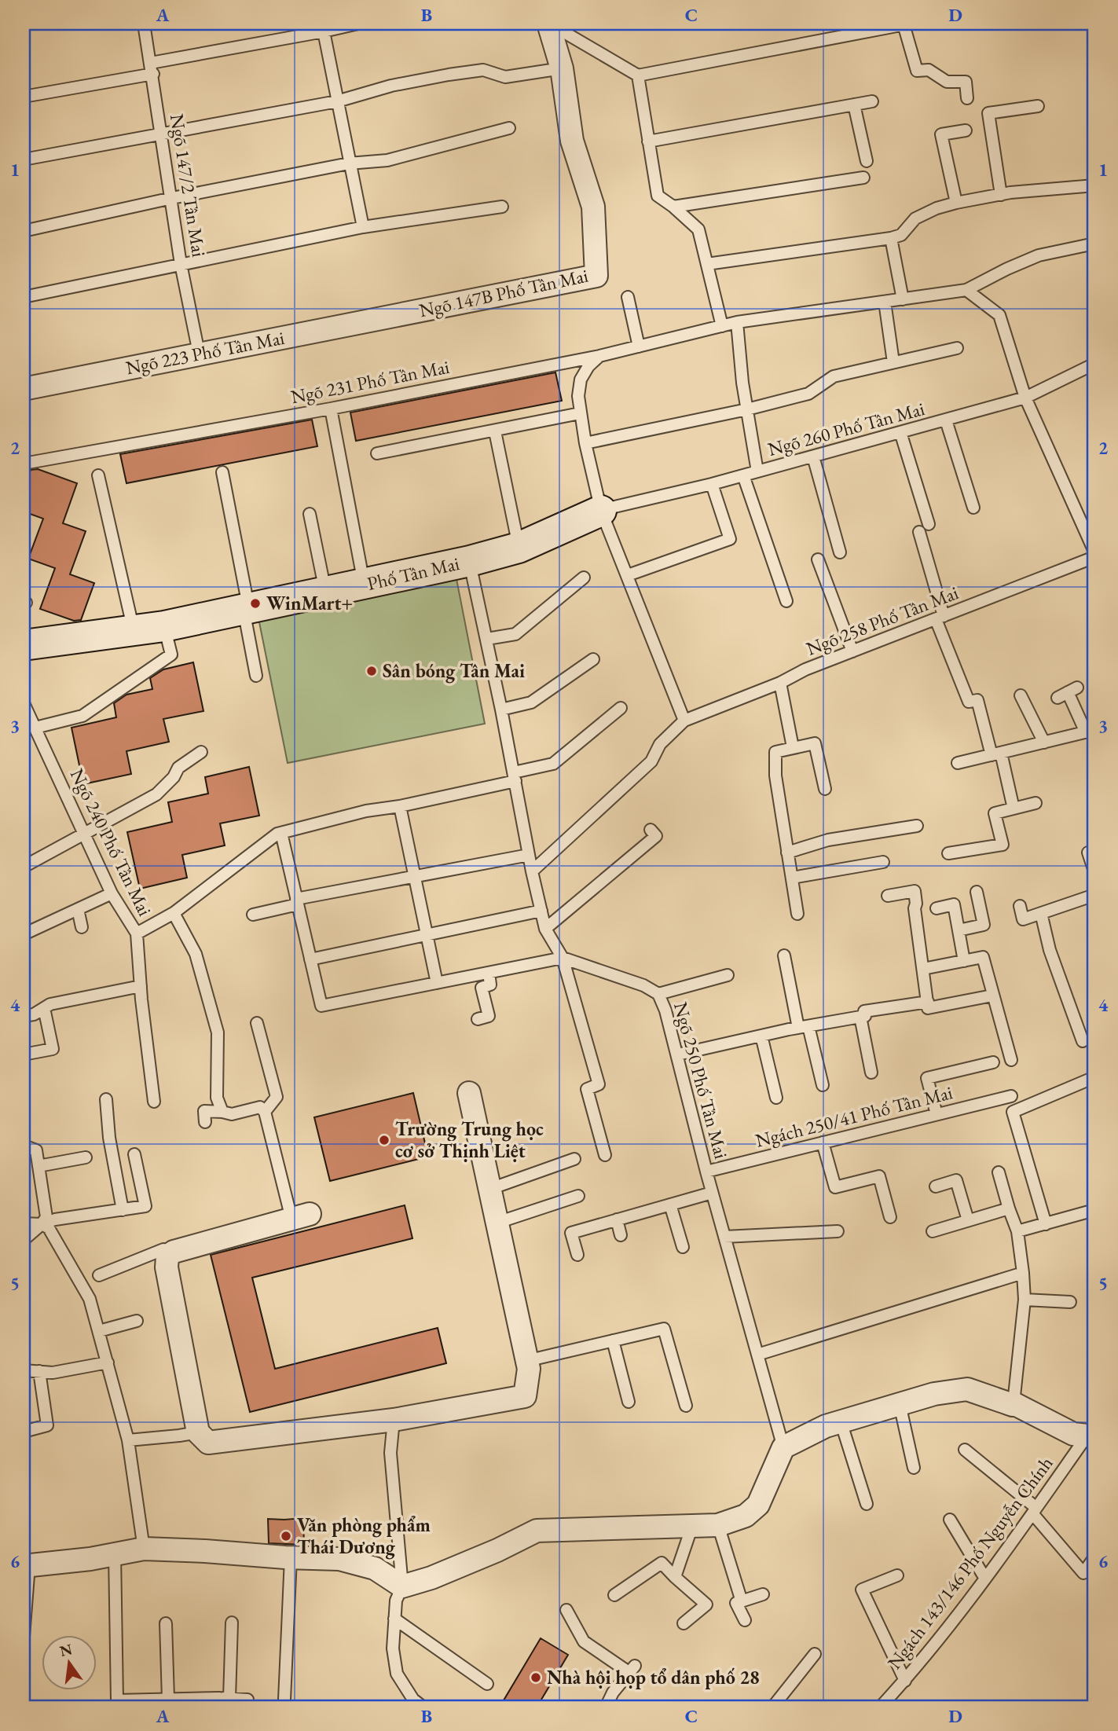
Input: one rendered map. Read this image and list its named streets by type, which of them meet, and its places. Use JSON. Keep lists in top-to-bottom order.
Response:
{
  "streets": {
    "street": ["Ngõ 147B Phố Tân Mai", "Ngõ 223 Phố Tân Mai", "Phố Tân Mai"],
    "lane": [
      "Ngõ 147/2 Tân Mai",
      "Ngõ 231 Phố Tân Mai",
      "Ngõ 260 Phố Tân Mai",
      "Ngõ 258 Phố Tân Mai",
      "Ngõ 240 Phố Tân Mai",
      "Ngõ 250 Phố Tân Mai",
      "Ngách 250/41 Phố Tân Mai",
      "Ngách 143/146 Phố Nguyễn Chính"
    ]
  },
  "crossings": [
    ["Ngõ 147/2 Tân Mai", "Ngõ 223 Phố Tân Mai"],
    ["Ngõ 147B Phố Tân Mai", "Ngõ 223 Phố Tân Mai"],
    ["Ngõ 260 Phố Tân Mai", "Phố Tân Mai"],
    ["Ngõ 250 Phố Tân Mai", "Ngách 250/41 Phố Tân Mai"]
  ],
  "places": [
    "WinMart+",
    "Sân bóng Tân Mai",
    "Trường Trung học cơ sở Thịnh Liệt",
    "Văn phòng phẩm Thái Dương",
    "Nhà hội họp tổ dân phố 28"
  ],
  "north": "top",
  "grid": {
    "columns": [
      "A",
      "B",
      "C",
      "D"
    ],
    "rows": [
      "1",
      "2",
      "3",
      "4",
      "5",
      "6"
    ]
  }
}
